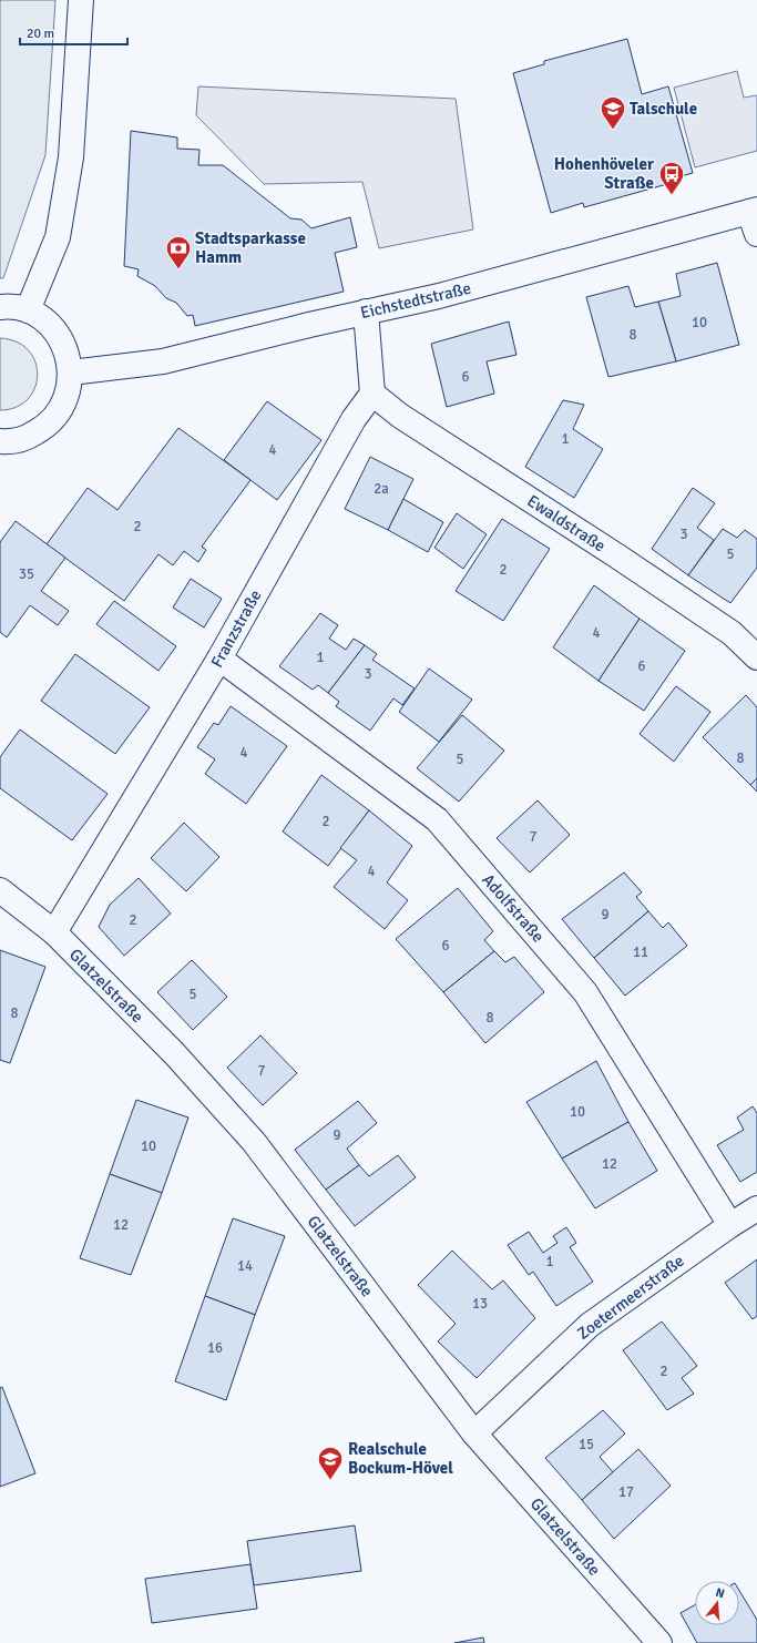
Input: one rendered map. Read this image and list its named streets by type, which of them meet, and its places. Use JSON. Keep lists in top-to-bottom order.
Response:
{
  "streets": {
    "street": [
      "Eichstedtstraße",
      "Ewaldstraße",
      "Franzstraße",
      "Adolfstraße",
      "Glatzelstraße",
      "Zoetermeerstraße"
    ]
  },
  "crossings": [
    ["Ewaldstraße", "Franzstraße"],
    ["Franzstraße", "Adolfstraße"],
    ["Franzstraße", "Glatzelstraße"],
    ["Adolfstraße", "Zoetermeerstraße"],
    ["Glatzelstraße", "Zoetermeerstraße"]
  ],
  "places": {
    "school or university": ["Talschule", "Realschule Bockum-Hövel"],
    "bus stop": ["Hohenhöveler Straße"],
    "bank": ["Stadtsparkasse Hamm"]
  },
  "house_numbers": [
    "10",
    "8",
    "6",
    "1",
    "4",
    "2a",
    "2",
    "3",
    "5",
    "2",
    "35",
    "4",
    "1",
    "6",
    "3",
    "4",
    "8",
    "5",
    "2",
    "7",
    "4",
    "9",
    "2",
    "6",
    "11",
    "5",
    "8",
    "8",
    "7",
    "10",
    "9",
    "10",
    "12",
    "12",
    "1",
    "14",
    "13",
    "16",
    "2",
    "15",
    "17"
  ],
  "scale_bar": "20 m",
  "north": "top"
}
